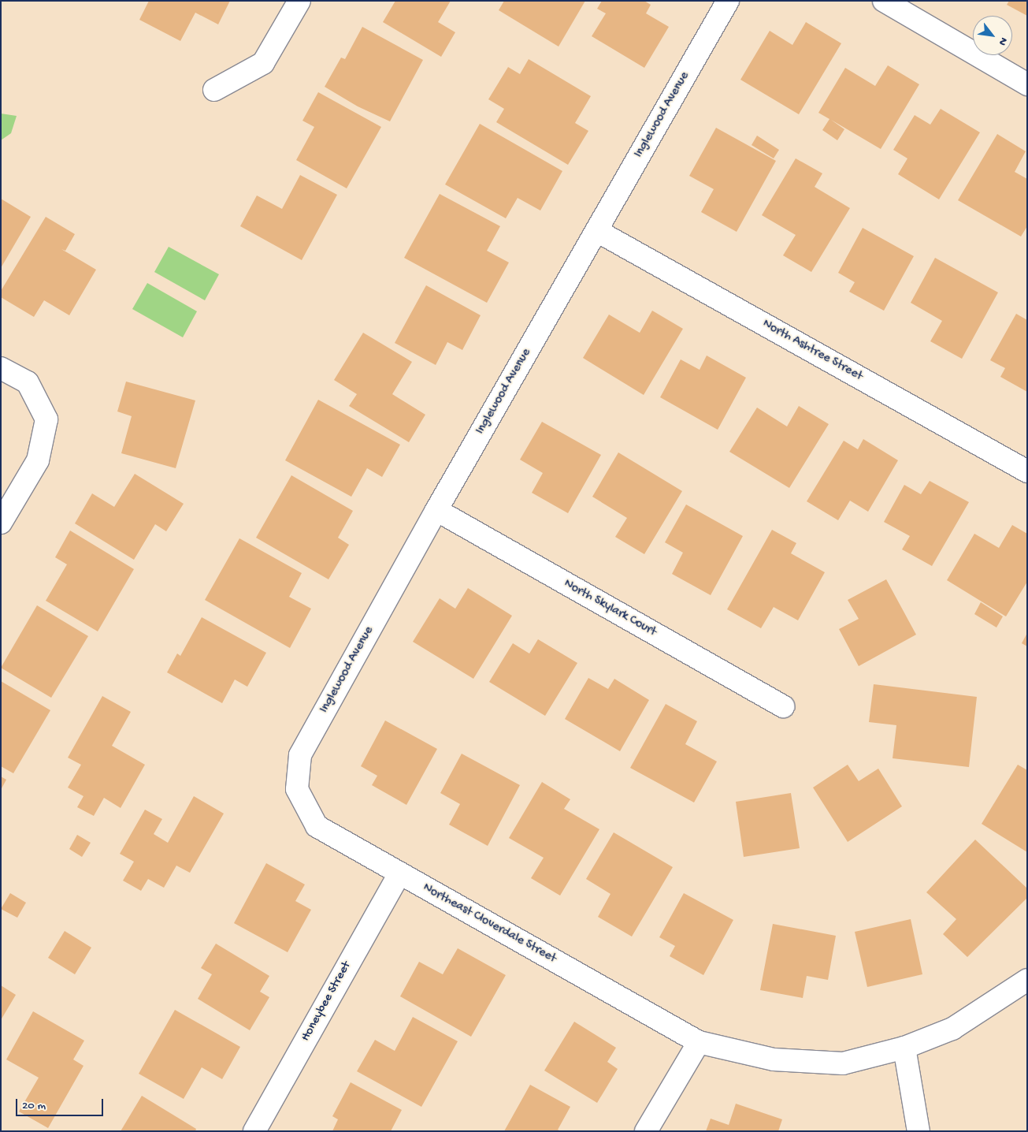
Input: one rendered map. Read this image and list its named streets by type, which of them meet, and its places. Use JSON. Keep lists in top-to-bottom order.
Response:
{
  "streets": {
    "street": [
      "Inglewood Avenue",
      "North Ashtree Street",
      "North Skylark Court",
      "Northeast Cloverdale Street",
      "Honeybee Street"
    ]
  },
  "crossings": [
    ["Inglewood Avenue", "North Ashtree Street"],
    ["Inglewood Avenue", "North Skylark Court"],
    ["Inglewood Avenue", "Northeast Cloverdale Street"],
    ["Northeast Cloverdale Street", "Honeybee Street"]
  ],
  "scale_bar": "20 m",
  "north": "bottom right"
}
